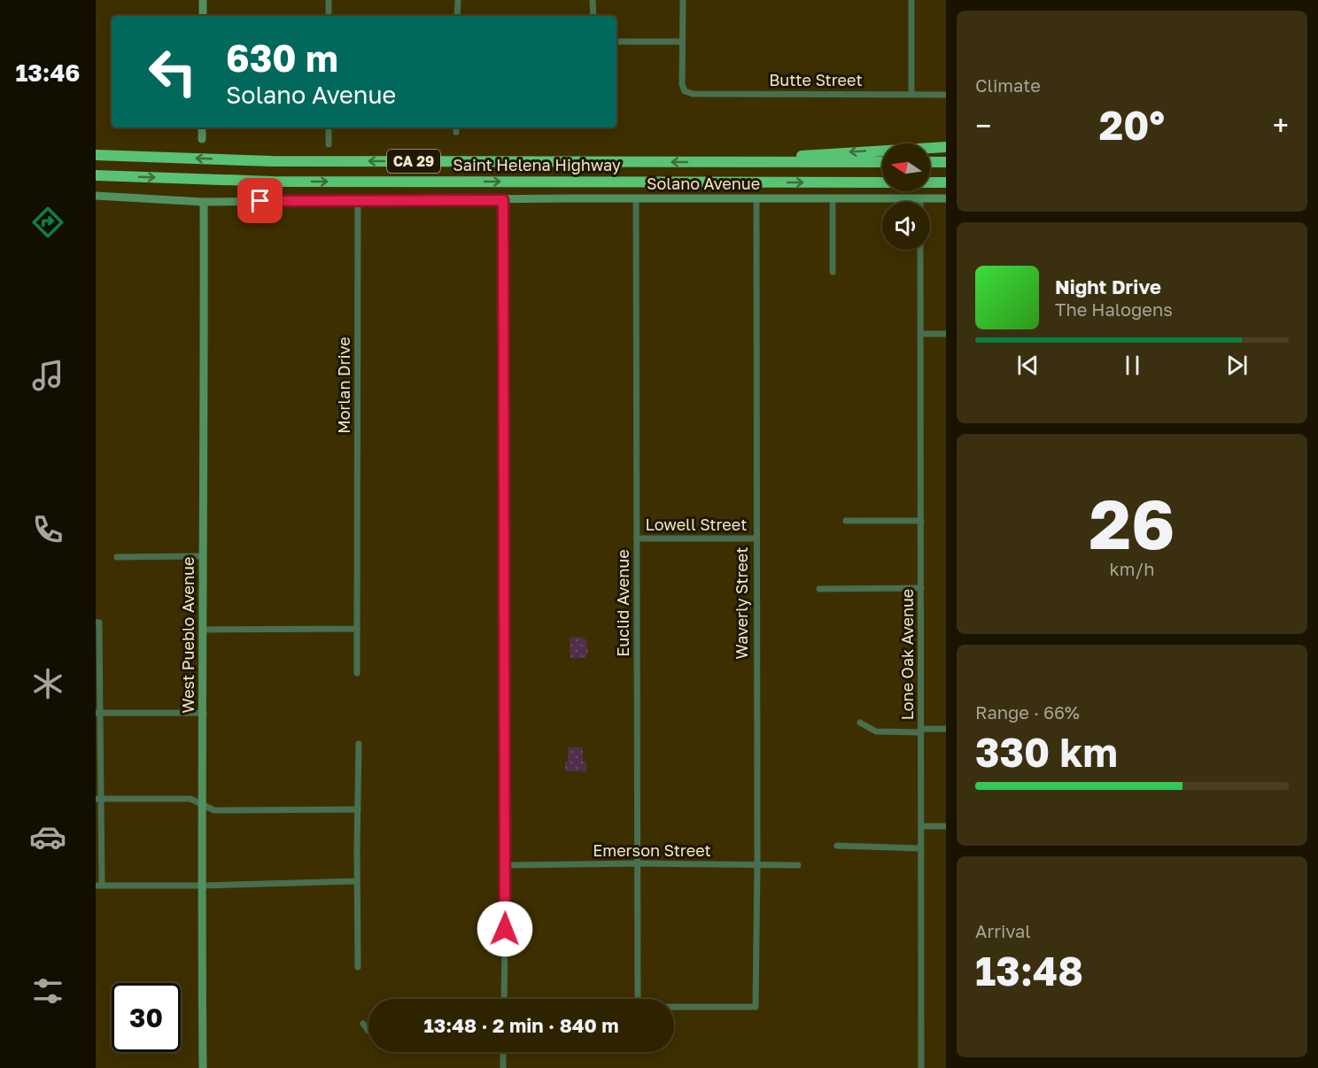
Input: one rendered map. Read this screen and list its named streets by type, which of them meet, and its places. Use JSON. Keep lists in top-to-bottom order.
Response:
{
  "streets": {
    "highway": ["CA 29", "Saint Helena Highway"],
    "street": [
      "Butte Street",
      "Solano Avenue",
      "Morlan Drive",
      "Lowell Street",
      "Euclid Avenue",
      "Waverly Street",
      "West Pueblo Avenue",
      "Lone Oak Avenue",
      "Emerson Street"
    ]
  },
  "crossings": [
    ["Solano Avenue", "Morlan Drive"],
    ["Solano Avenue", "Euclid Avenue"],
    ["Solano Avenue", "Waverly Street"],
    ["Solano Avenue", "West Pueblo Avenue"],
    ["Lowell Street", "Euclid Avenue"],
    ["Lowell Street", "Waverly Street"],
    ["Euclid Avenue", "Waverly Street"],
    ["Euclid Avenue", "Emerson Street"],
    ["Waverly Street", "Emerson Street"]
  ],
  "north": "left",
  "page": {
    "tabs": "13:46",
    "tile": [
      "Climate",
      ["26", "km/h"],
      ["Range · 66%", "330 km"],
      ["Arrival", "13:48"]
    ],
    "turn": ["630 m", "Solano Avenue"],
    "heat": ["−", "20°", "+"],
    "song": ["Night Drive", "The Halogens"],
    "limit": "30",
    "trip": "13:48 · 2 min · 840 m"
  }
}
